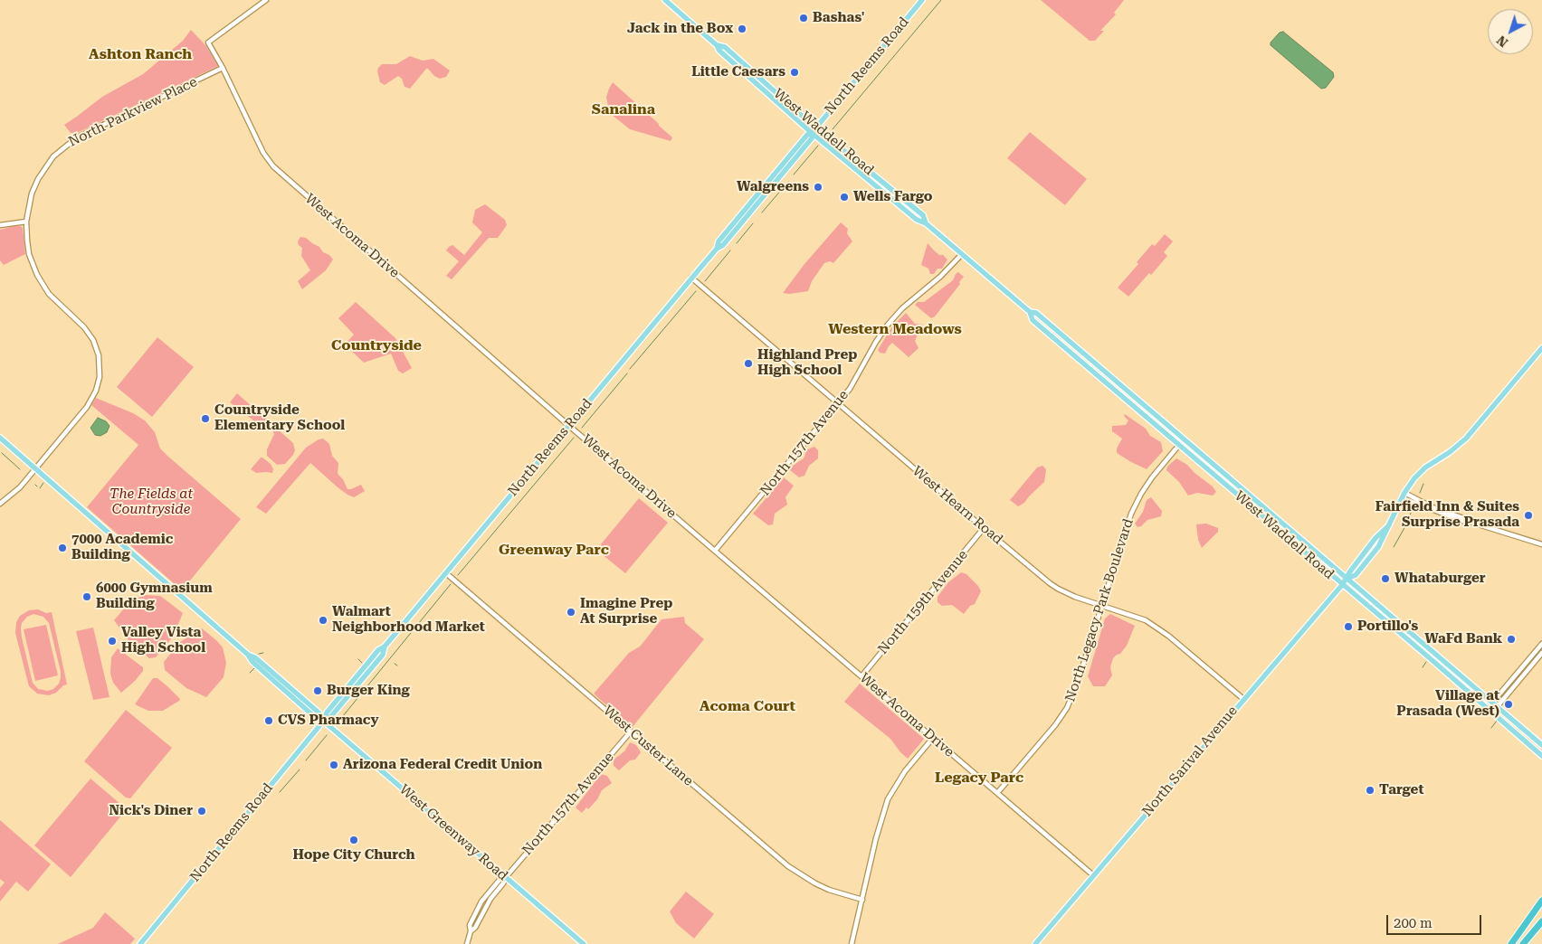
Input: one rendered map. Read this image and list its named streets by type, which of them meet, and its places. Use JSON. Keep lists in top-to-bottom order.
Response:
{
  "streets": {
    "main road": [
      "North Reems Road",
      "West Waddell Road",
      "North Sarival Avenue",
      "West Greenway Road"
    ],
    "street": [
      "North Parkview Place",
      "West Acoma Drive",
      "North 157th Avenue",
      "West Hearn Road",
      "North 159th Avenue",
      "North Legacy Park Boulevard",
      "West Custer Lane"
    ]
  },
  "crossings": [
    ["North Reems Road", "West Waddell Road"],
    ["North Reems Road", "West Acoma Drive"],
    ["North Reems Road", "West Hearn Road"],
    ["North Reems Road", "West Custer Lane"],
    ["North Reems Road", "West Greenway Road"],
    ["North Parkview Place", "West Acoma Drive"],
    ["North Parkview Place", "West Greenway Road"],
    ["West Waddell Road", "North 157th Avenue"],
    ["West Waddell Road", "North Legacy Park Boulevard"],
    ["West Waddell Road", "North Sarival Avenue"],
    ["West Acoma Drive", "North 157th Avenue"],
    ["West Acoma Drive", "North 159th Avenue"],
    ["West Acoma Drive", "North Legacy Park Boulevard"],
    ["West Acoma Drive", "North Sarival Avenue"],
    ["North 157th Avenue", "West Hearn Road"],
    ["North 157th Avenue", "West Custer Lane"],
    ["North 157th Avenue", "West Greenway Road"],
    ["West Hearn Road", "North 159th Avenue"],
    ["West Hearn Road", "North Legacy Park Boulevard"],
    ["West Hearn Road", "North Sarival Avenue"]
  ],
  "districts": [
    "Ashton Ranch",
    "Sanalina",
    "Western Meadows",
    "Countryside",
    "Greenway Parc",
    "Acoma Court",
    "Legacy Parc"
  ],
  "parks": ["The Fields at Countryside"],
  "places": [
    "Bashas'",
    "Jack in the Box",
    "Little Caesars",
    "Walgreens",
    "Wells Fargo",
    "Highland Prep High School",
    "Countryside Elementary School",
    "Fairfield Inn & Suites Surprise Prasada",
    "7000 Academic Building",
    "Whataburger",
    "6000 Gymnasium Building",
    "Imagine Prep At Surprise",
    "Walmart Neighborhood Market",
    "Portillo's",
    "WaFd Bank",
    "Valley Vista High School",
    "Burger King",
    "Village at Prasada (West)",
    "CVS Pharmacy",
    "Arizona Federal Credit Union",
    "Target",
    "Nick's Diner",
    "Hope City Church"
  ],
  "scale_bar": "200 m",
  "north": "bottom left"
}
